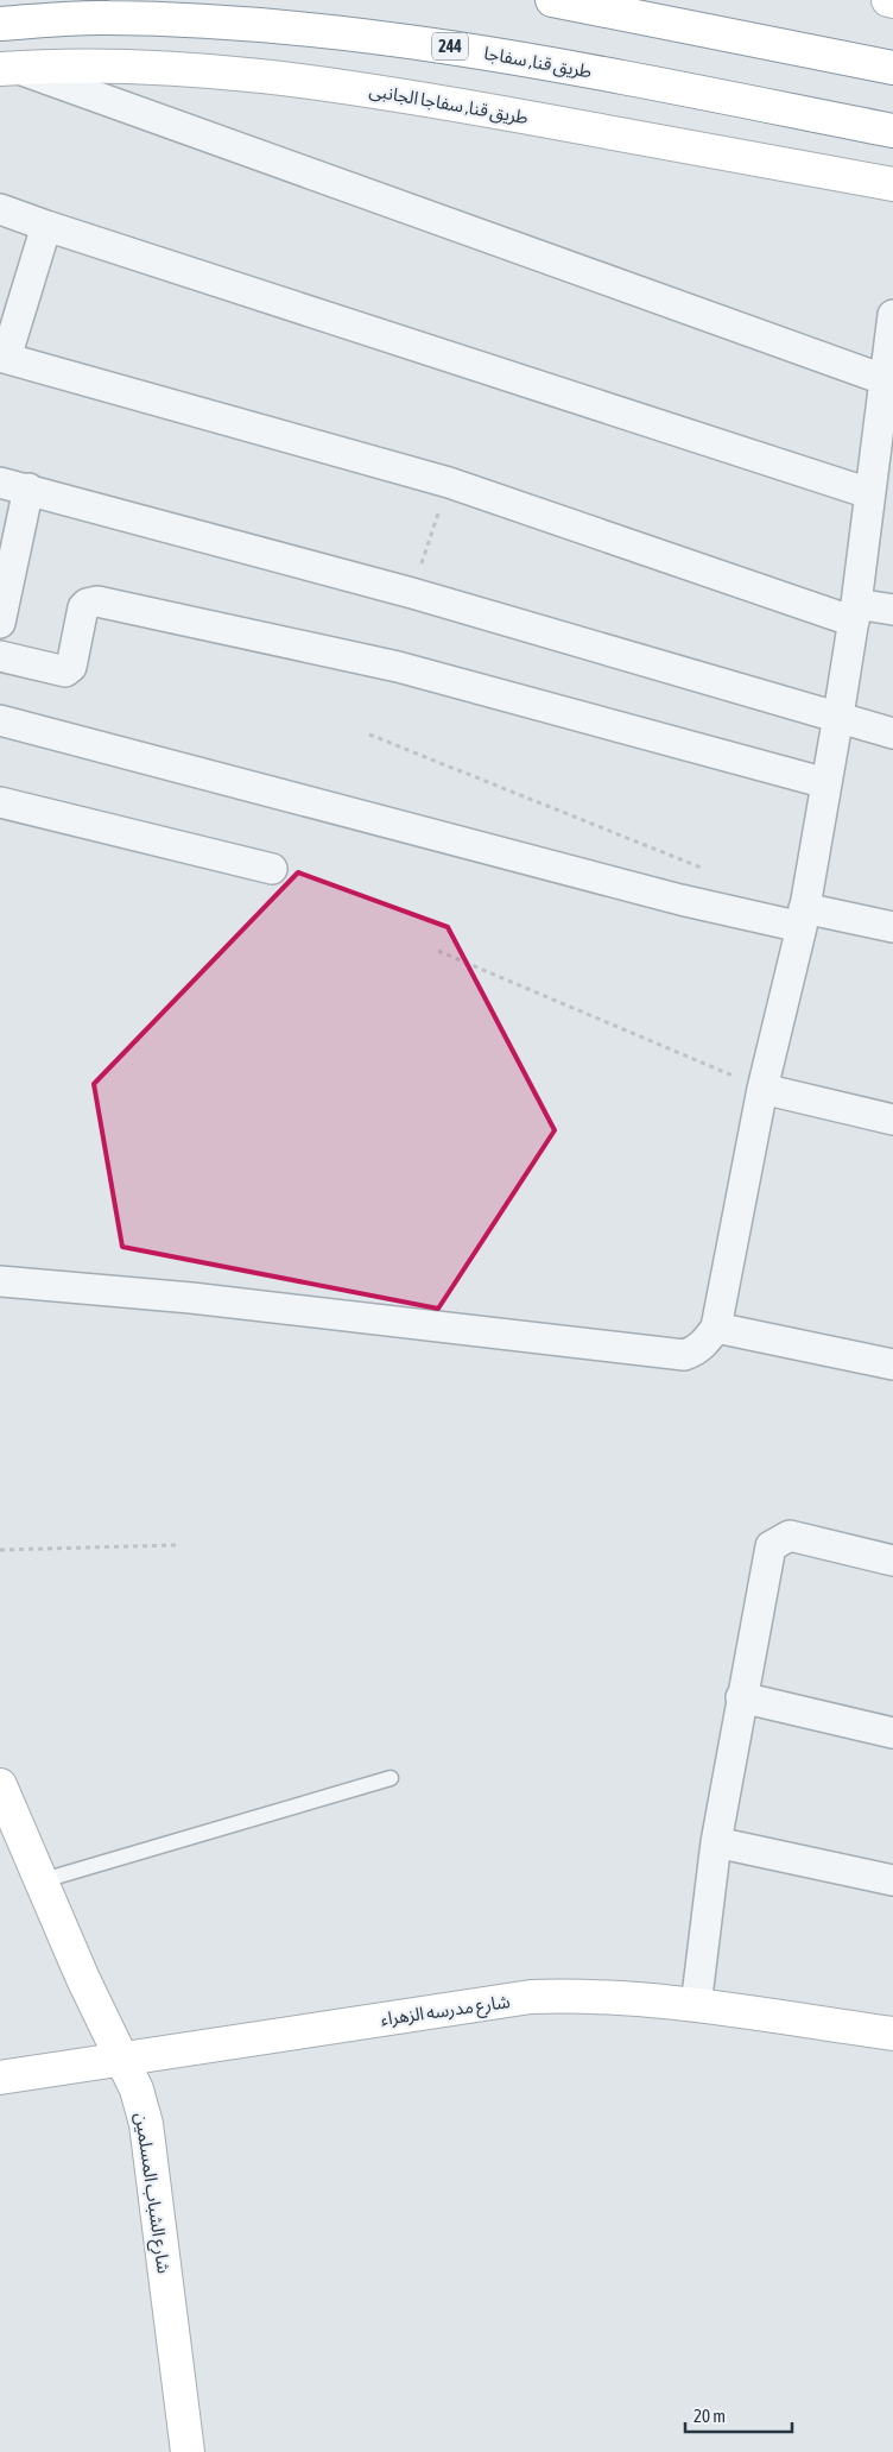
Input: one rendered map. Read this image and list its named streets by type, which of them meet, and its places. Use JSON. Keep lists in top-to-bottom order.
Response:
{
  "streets": {
    "main road": [
      "244",
      "طريق قنا, سفاجا",
      "طريق قنا, سفاجا الجانبى",
      "شارع مدرسه الزهراء",
      "شارع الشباب المسلمين"
    ]
  },
  "crossings": [
    ["شارع مدرسه الزهراء", "شارع الشباب المسلمين"]
  ],
  "scale_bar": "20 m"
}
